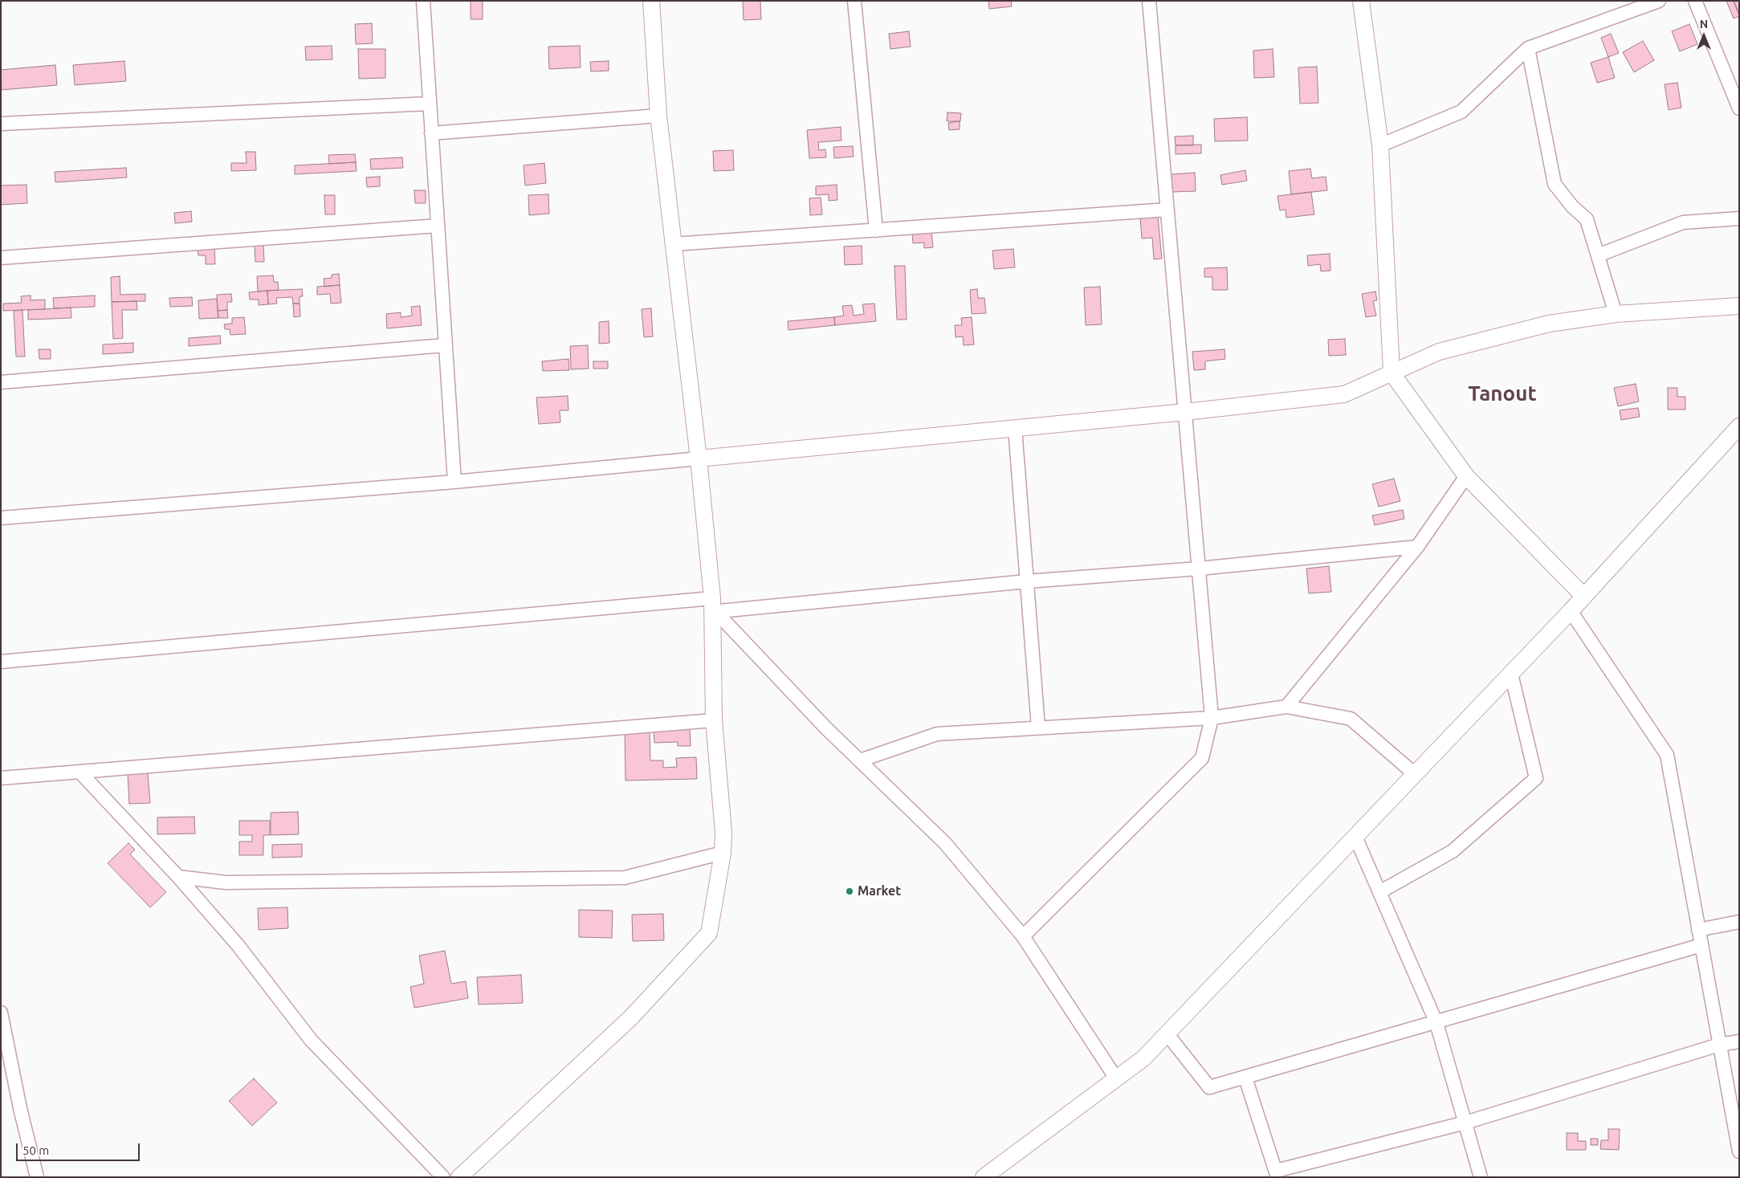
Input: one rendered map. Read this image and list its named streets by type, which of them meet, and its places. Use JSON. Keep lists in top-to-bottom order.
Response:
{
  "districts": ["Tanout"],
  "places": ["Market"],
  "scale_bar": "50 m",
  "north": "top"
}
